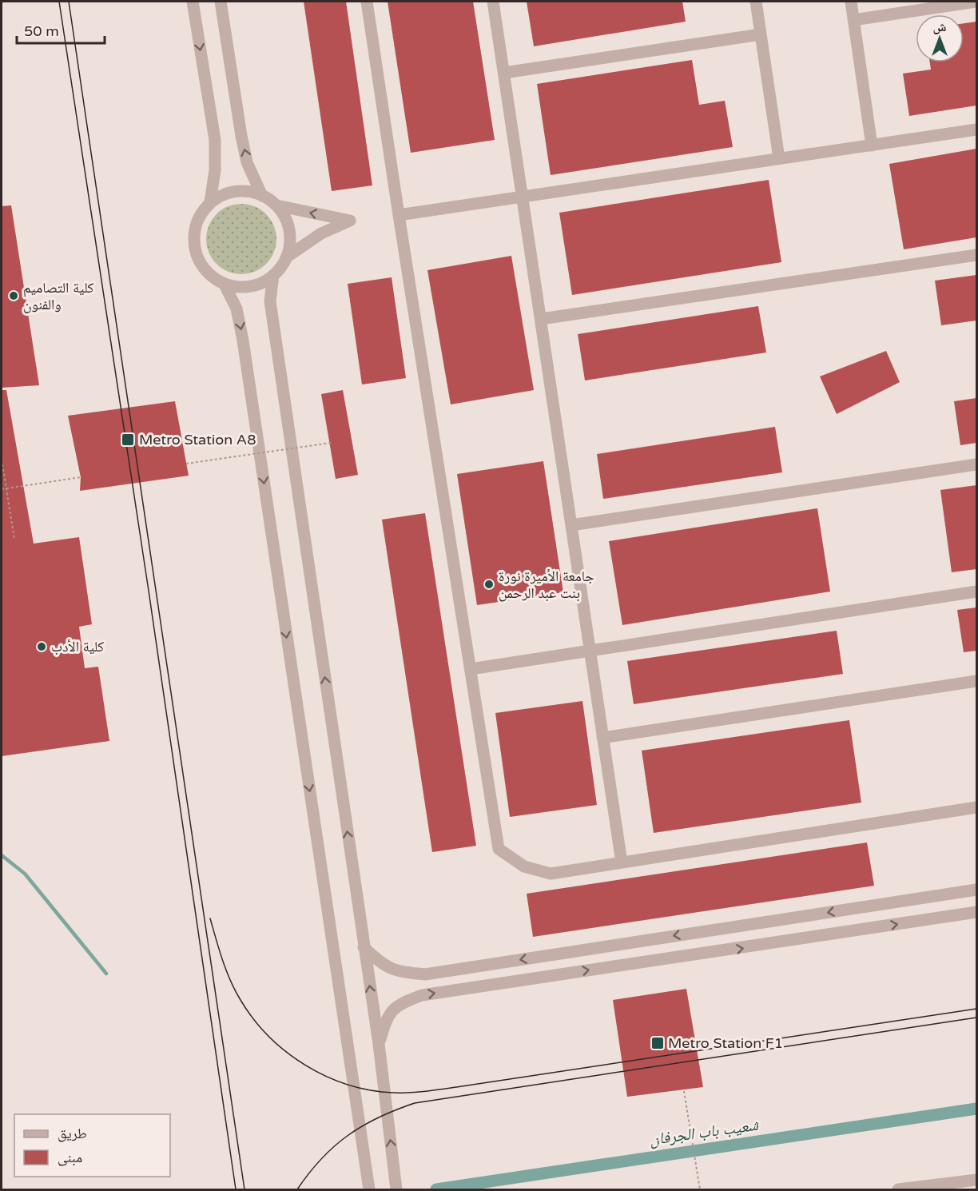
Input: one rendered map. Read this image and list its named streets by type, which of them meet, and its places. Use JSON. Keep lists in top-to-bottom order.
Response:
{
  "water": ["شعيب باب الجرفان"],
  "places": {
    "other": ["كلية التصاميم والفنون", "جامعة الأميرة نورة بنت عبد الرحمن", "كلية الأدب"],
    "transit": ["Metro Station A8", "Metro Station F1"]
  },
  "legend": ["طريق", "مبنى"],
  "scale_bar": "50 m",
  "north": "top"
}
